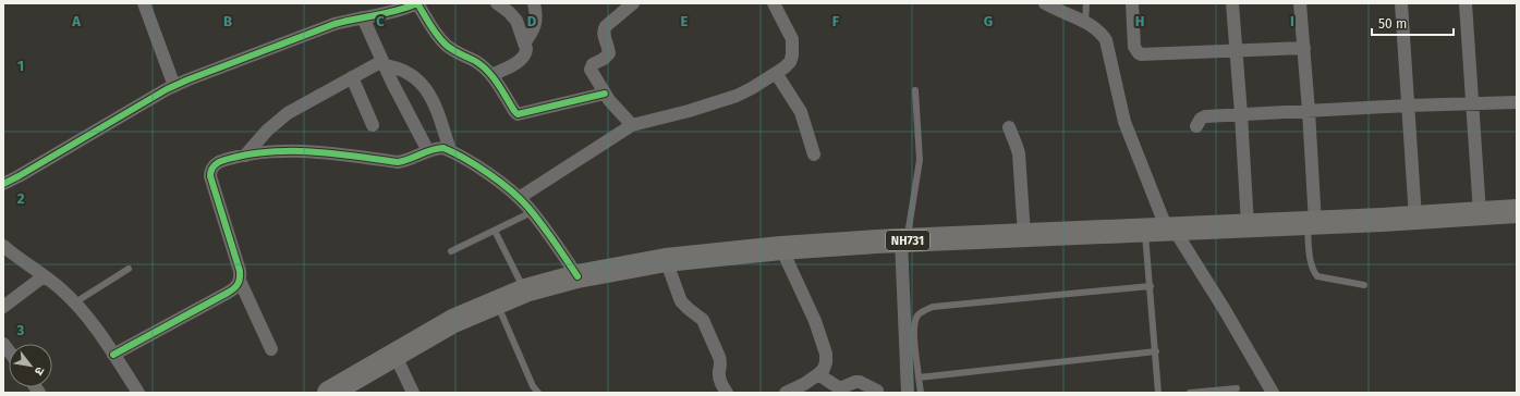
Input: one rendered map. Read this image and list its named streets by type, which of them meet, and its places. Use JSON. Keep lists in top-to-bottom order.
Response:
{
  "streets": {
    "highway": ["NH731"]
  },
  "scale_bar": "50 m",
  "north": "bottom right",
  "grid": {
    "columns": [
      "A",
      "B",
      "C",
      "D",
      "E",
      "F",
      "G",
      "H",
      "I"
    ],
    "rows": ["1", "2", "3"]
  }
}
